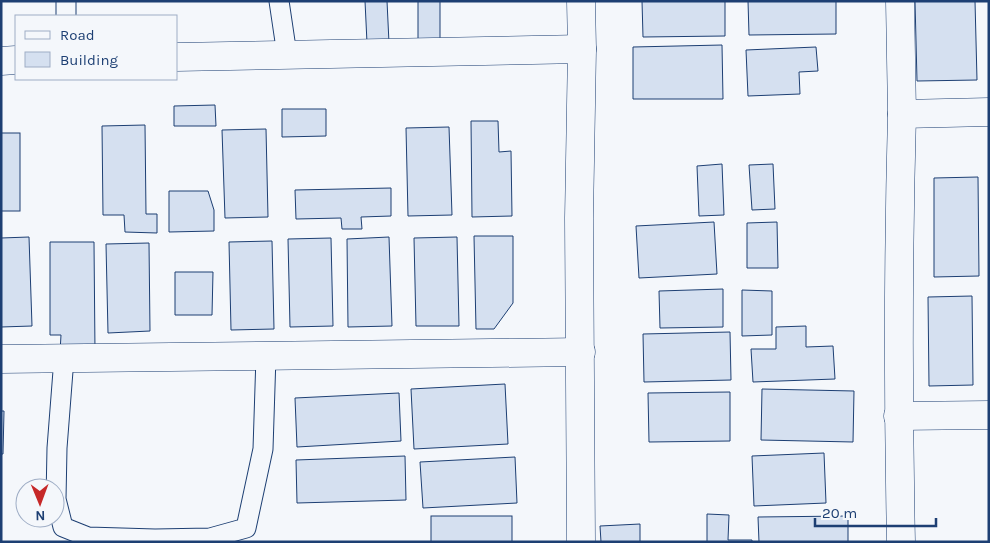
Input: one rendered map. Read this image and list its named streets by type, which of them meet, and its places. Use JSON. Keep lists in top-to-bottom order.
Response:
{
  "legend": ["Road", "Building"],
  "scale_bar": "20 m",
  "north": "bottom"
}
